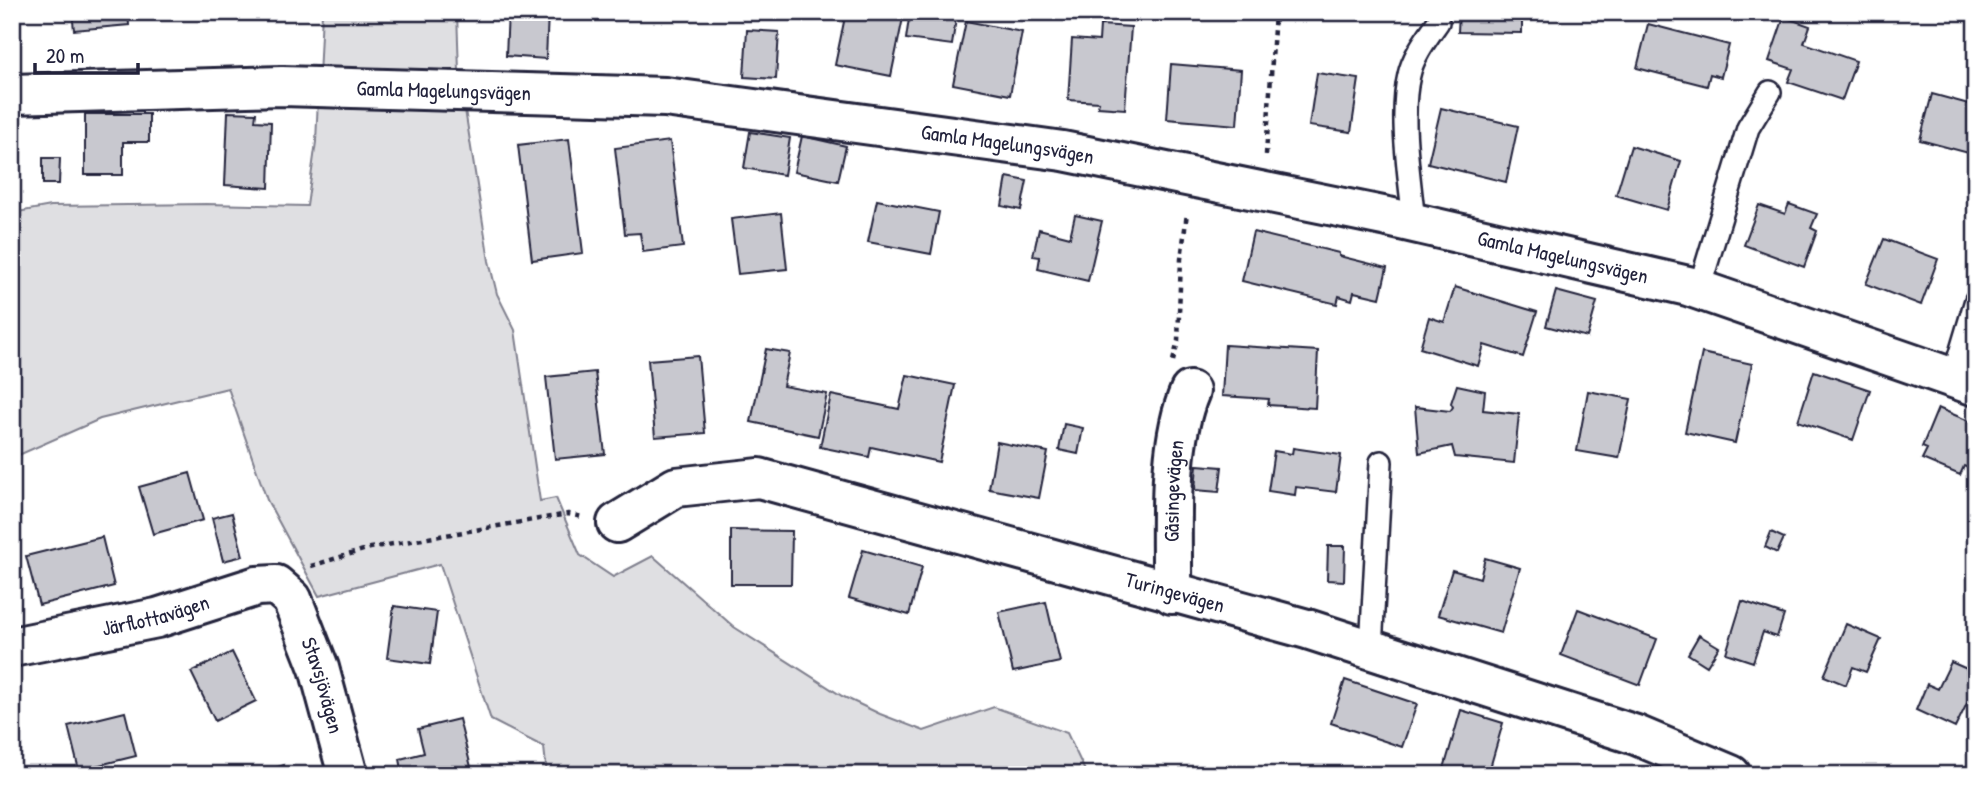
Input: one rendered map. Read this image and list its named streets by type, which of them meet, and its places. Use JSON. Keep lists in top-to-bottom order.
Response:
{
  "streets": {
    "street": [
      "Gamla Magelungsvägen",
      "Gåsingevägen",
      "Turingevägen",
      "Järflottavägen",
      "Stavsjövägen"
    ]
  },
  "crossings": [
    ["Gåsingevägen", "Turingevägen"],
    ["Järflottavägen", "Stavsjövägen"]
  ],
  "scale_bar": "20 m"
}
